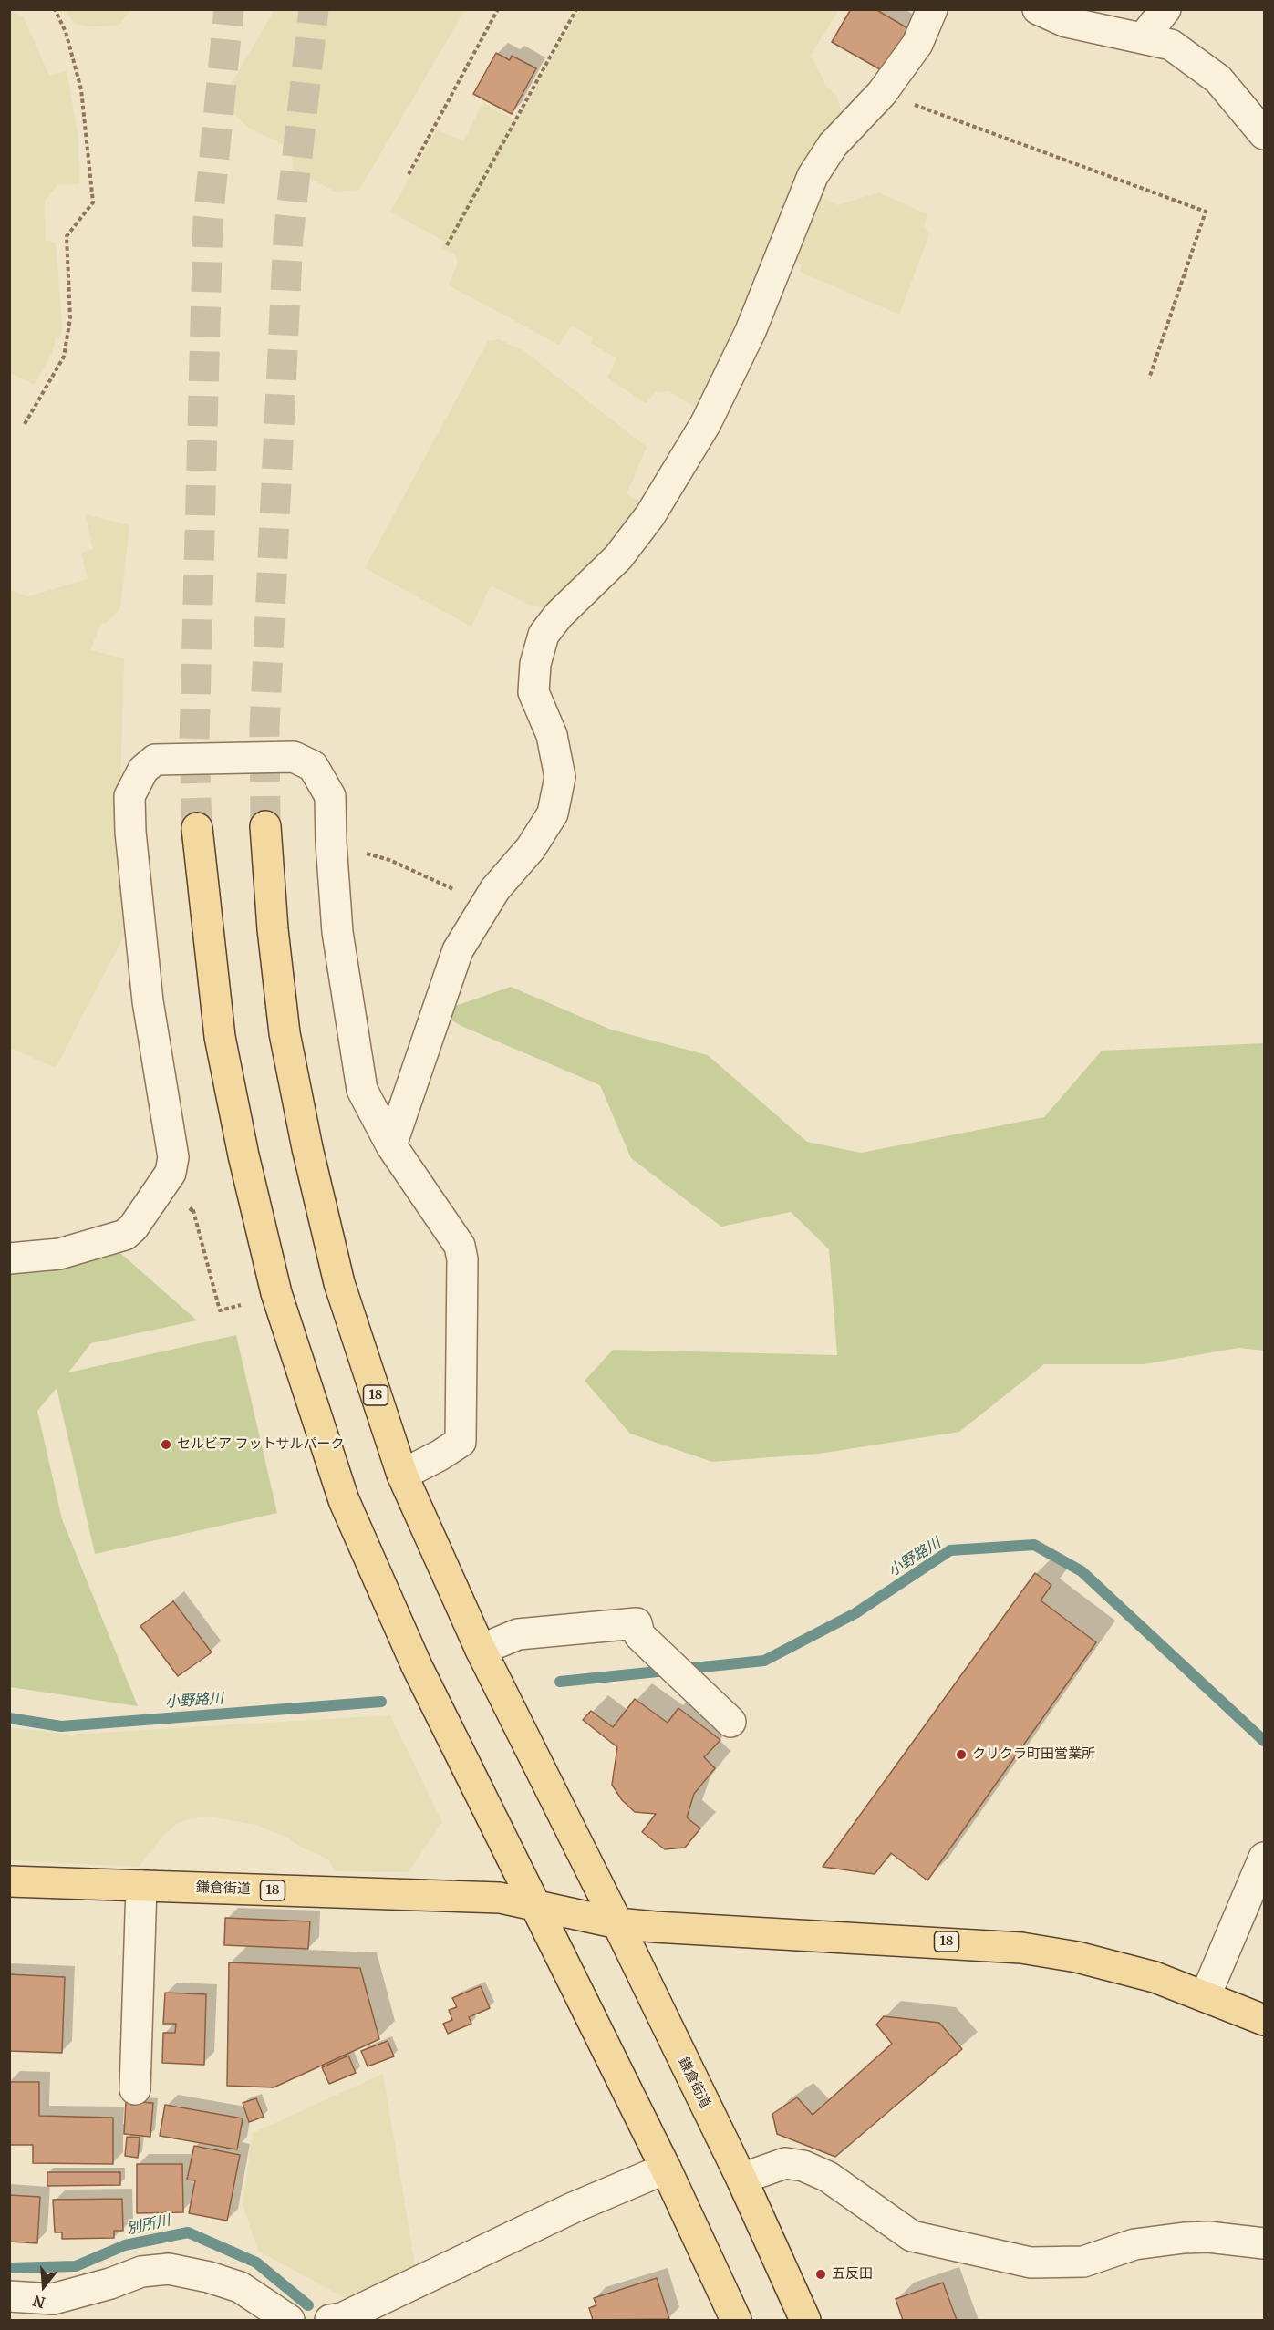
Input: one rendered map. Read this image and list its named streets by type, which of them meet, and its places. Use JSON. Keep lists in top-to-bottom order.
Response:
{
  "streets": {
    "main road": ["18", "鎌倉街道"]
  },
  "crossings": [
    ["18", "鎌倉街道"]
  ],
  "water": ["小野路川", "別所川"],
  "places": ["セルビア フットサルパーク", "クリクラ町田営業所", "五反田"],
  "north": "bottom"
}
